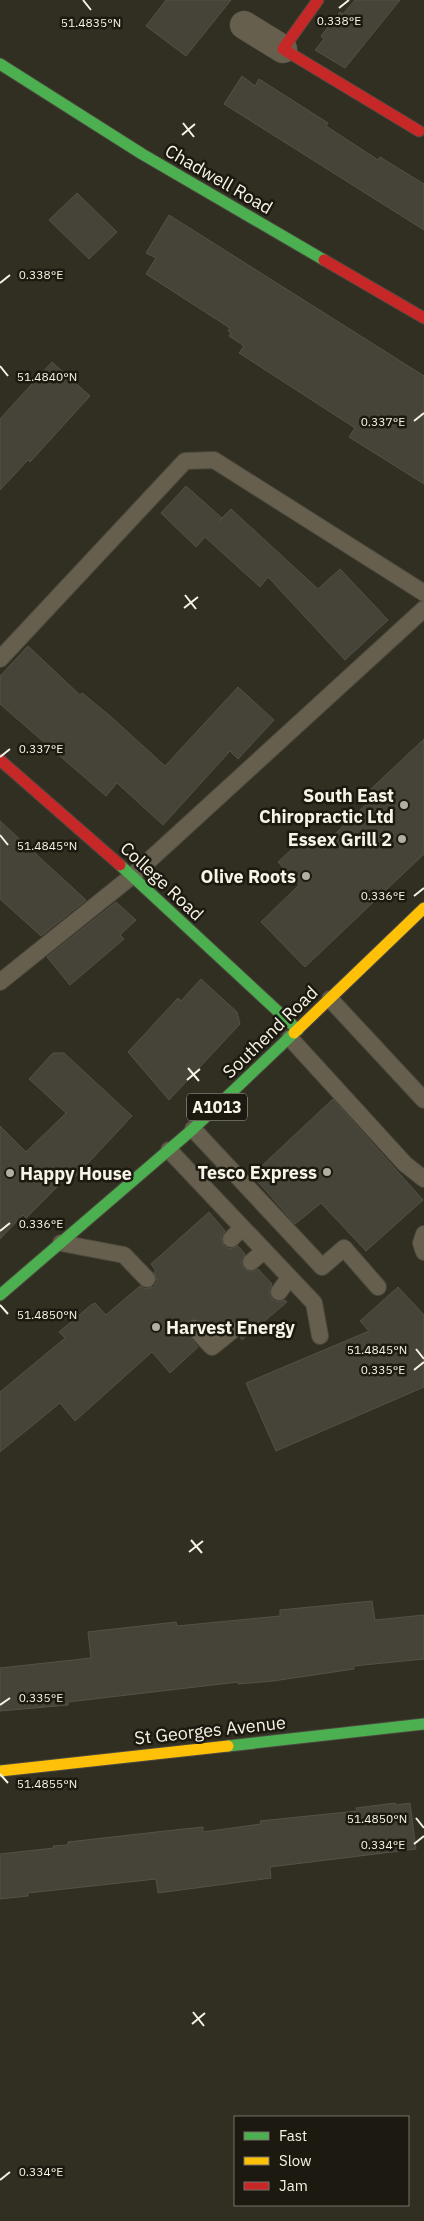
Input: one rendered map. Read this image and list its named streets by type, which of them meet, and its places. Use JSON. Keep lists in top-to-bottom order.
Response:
{
  "streets": {
    "street": [
      "Chadwell Road",
      "College Road",
      "Southend Road",
      "A1013",
      "St Georges Avenue"
    ]
  },
  "crossings": [
    ["College Road", "Southend Road"]
  ],
  "places": [
    "South East Chiropractic Ltd",
    "Essex Grill 2",
    "Olive Roots",
    "Tesco Express",
    "Happy House",
    "Harvest Energy"
  ],
  "legend": ["Fast", "Slow", "Jam"],
  "coordinates": [
    "0.338°E",
    "51.4835°N",
    "51.4840°N",
    "0.337°E",
    "51.4845°N",
    "0.336°E",
    "51.4850°N",
    "0.335°E",
    "51.4855°N",
    "0.334°E"
  ]
}
